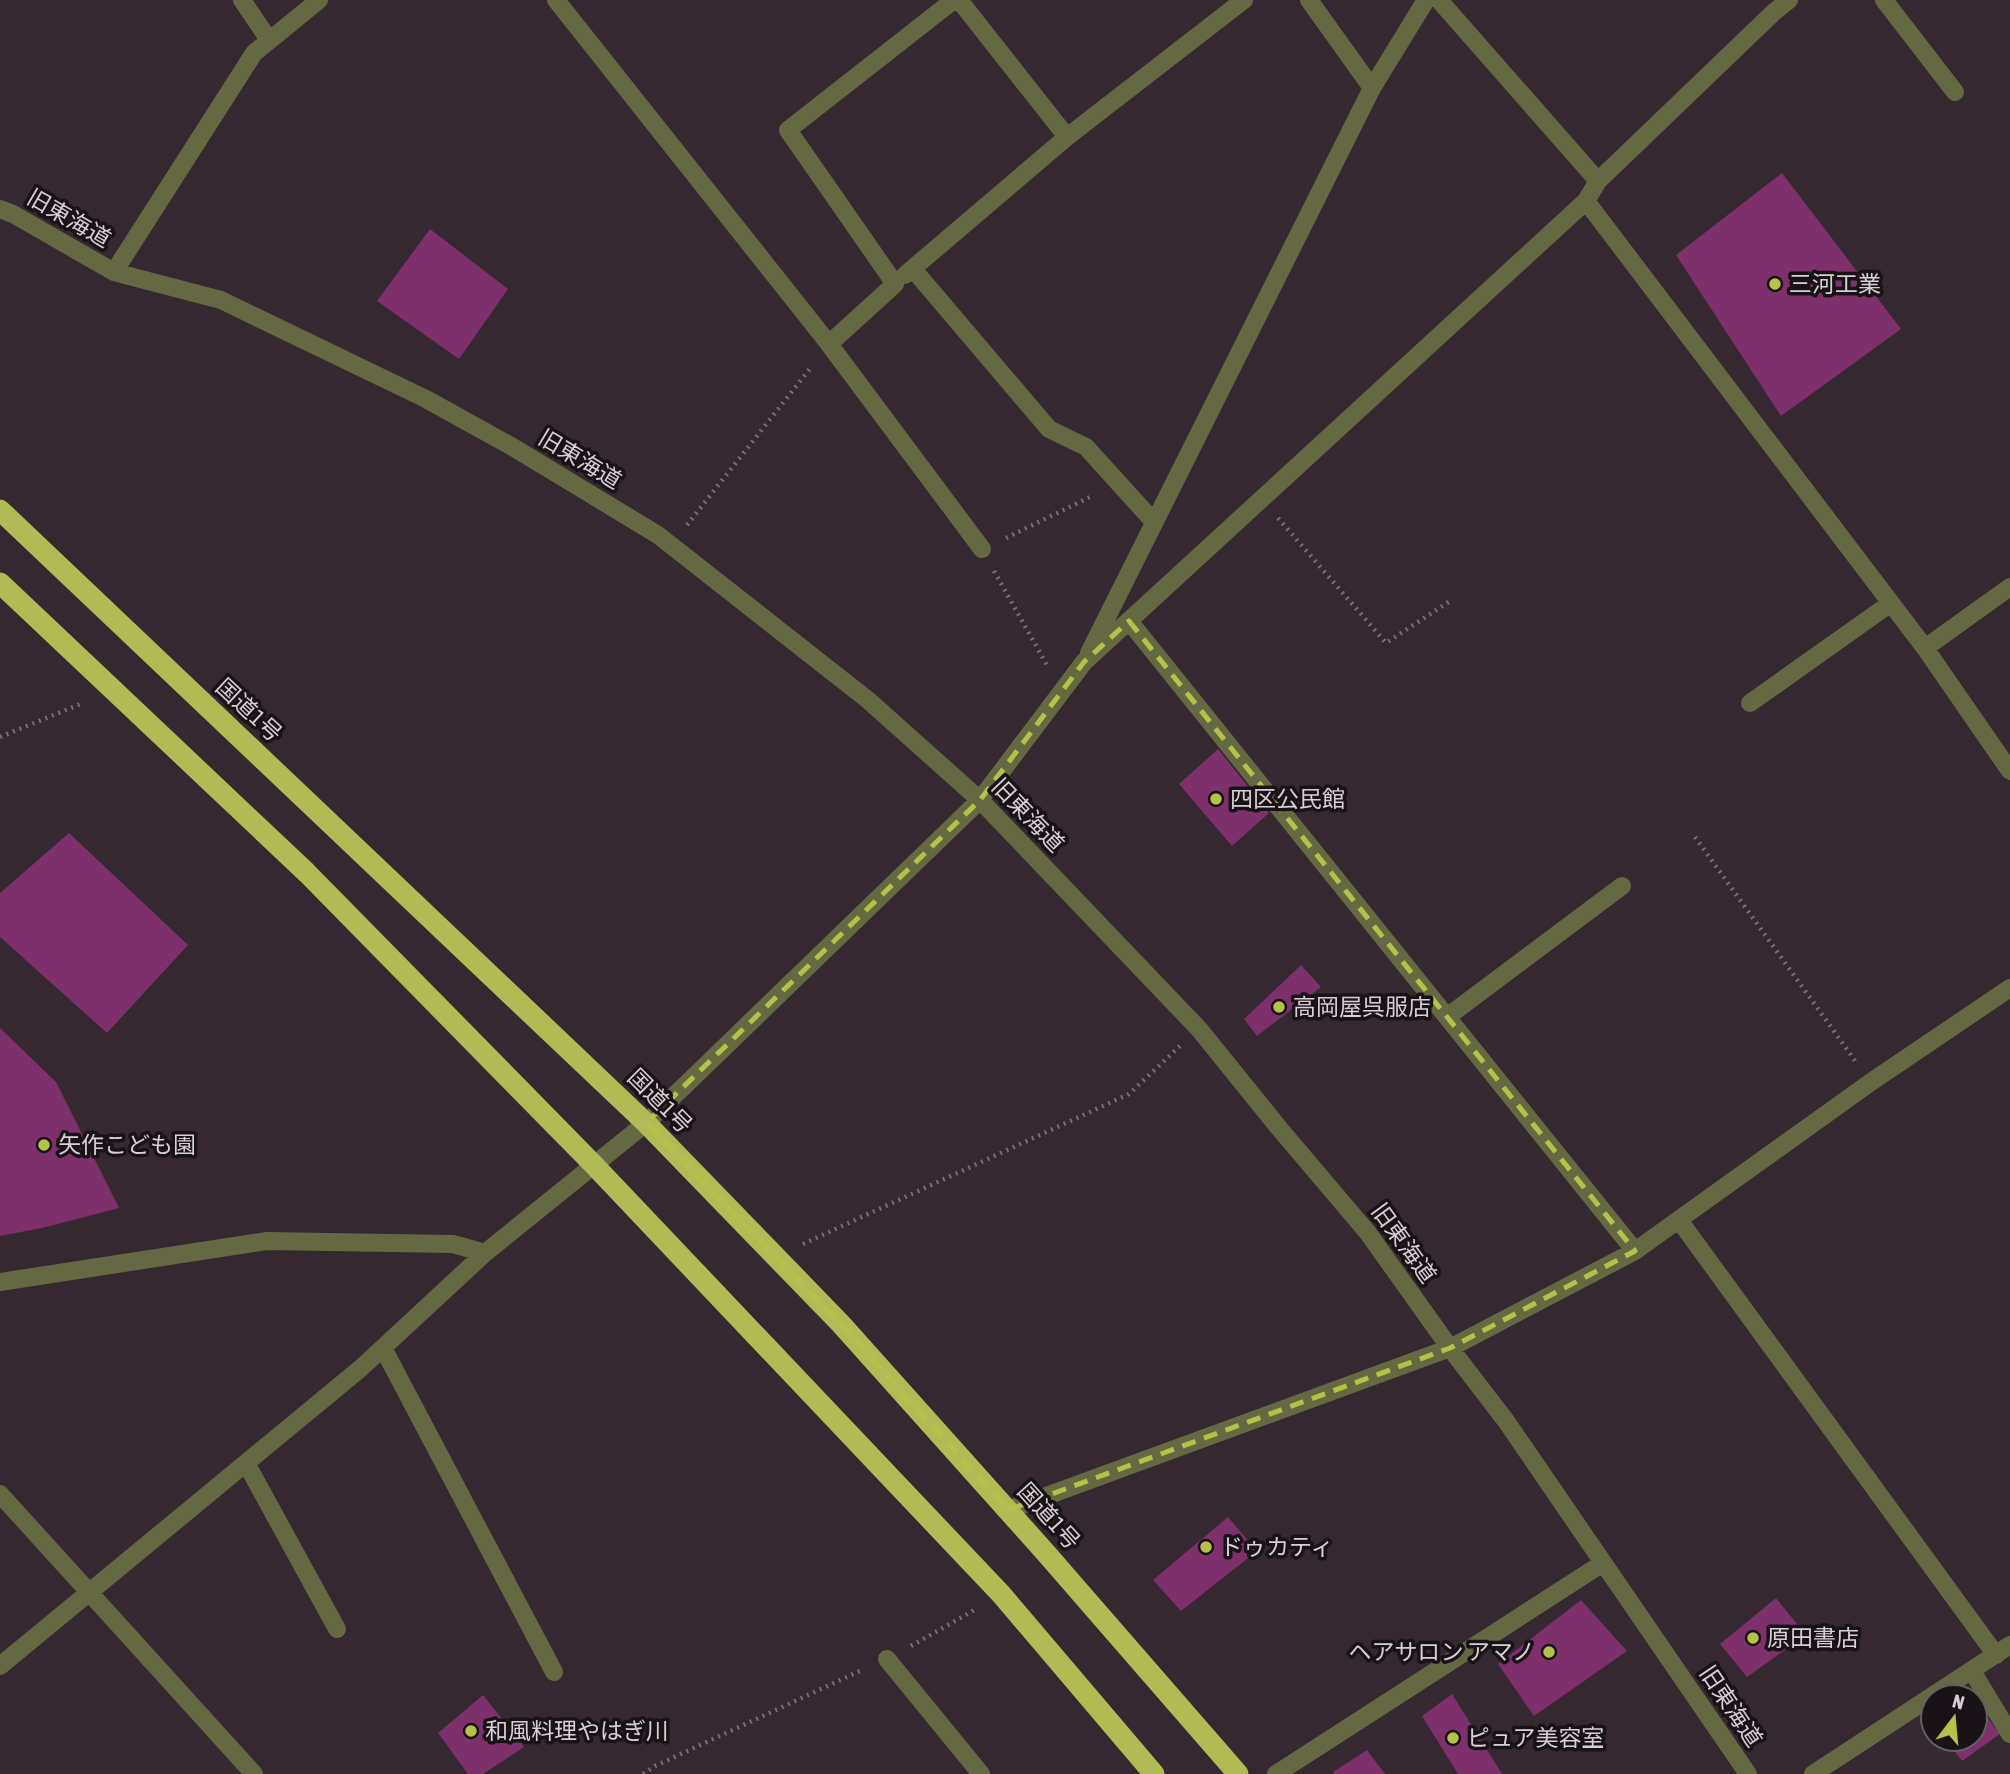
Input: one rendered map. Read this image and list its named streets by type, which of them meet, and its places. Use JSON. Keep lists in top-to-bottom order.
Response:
{
  "streets": {
    "highway": ["国道1号"],
    "street": ["旧東海道"]
  },
  "places": [
    "三河工業",
    "四区公民館",
    "高岡屋呉服店",
    "矢作こども園",
    "ドゥカティ",
    "原田書店",
    "ヘアサロン アマノ",
    "和風料理やはぎ川",
    "ピュア美容室"
  ],
  "north": "top"
}
